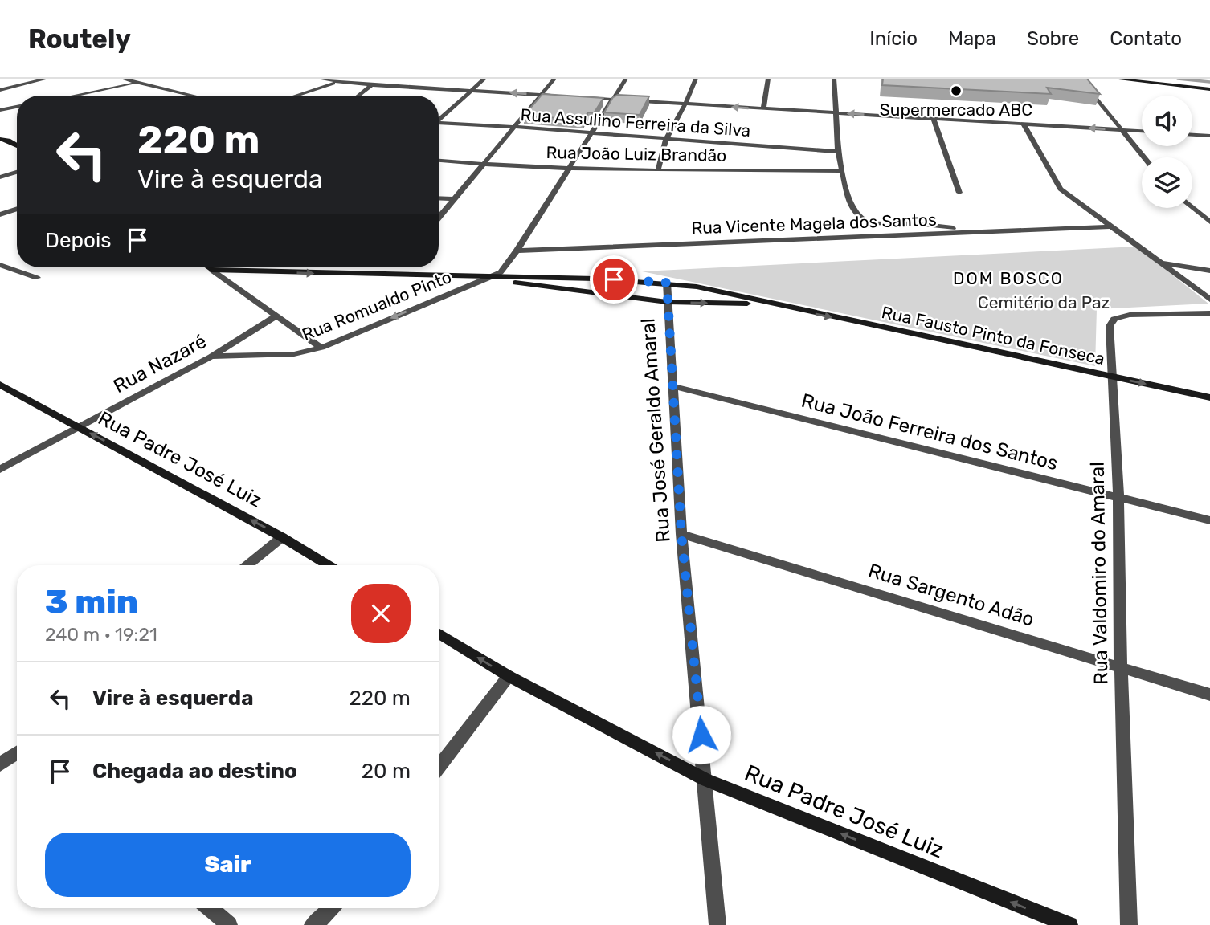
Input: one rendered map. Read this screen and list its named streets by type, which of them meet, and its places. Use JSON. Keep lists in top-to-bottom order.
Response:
{
  "streets": {
    "street": [
      "Rua Assulino Ferreira da Silva",
      "Rua João Luiz Brandão",
      "Rua Vicente Magela dos Santos",
      "Rua Romualdo Pinto",
      "Rua Fausto Pinto da Fonseca",
      "Rua Nazaré",
      "Rua José Geraldo Amaral",
      "Rua João Ferreira dos Santos",
      "Rua Padre José Luiz",
      "Rua Valdomiro do Amaral",
      "Rua Sargento Adão"
    ]
  },
  "crossings": [
    ["Rua Romualdo Pinto", "Rua Fausto Pinto da Fonseca"],
    ["Rua Romualdo Pinto", "Rua Nazaré"],
    ["Rua Fausto Pinto da Fonseca", "Rua José Geraldo Amaral"],
    ["Rua Fausto Pinto da Fonseca", "Rua Valdomiro do Amaral"],
    ["Rua Nazaré", "Rua Padre José Luiz"],
    ["Rua José Geraldo Amaral", "Rua João Ferreira dos Santos"],
    ["Rua José Geraldo Amaral", "Rua Padre José Luiz"],
    ["Rua José Geraldo Amaral", "Rua Sargento Adão"],
    ["Rua João Ferreira dos Santos", "Rua Valdomiro do Amaral"],
    ["Rua Valdomiro do Amaral", "Rua Sargento Adão"]
  ],
  "one_way": ["Rua Romualdo Pinto", "Rua Fausto Pinto da Fonseca", "Rua Padre José Luiz"],
  "districts": ["DOM BOSCO"],
  "parks": ["Cemitério da Paz"],
  "places": ["Supermercado ABC"],
  "page": {
    "header": "Routely",
    "nav": [
      "Início",
      "Mapa",
      "Sobre",
      "Contato"
    ],
    "turn": ["220 m", "Vire à esquerda"],
    "then": "Depois",
    "heading": ["3 min", "240 m · 19:21"],
    "list": [
      {
        "name": "Vire à esquerda",
        "value": "220 m"
      },
      {
        "name": "Chegada ao destino",
        "value": "20 m"
      }
    ],
    "buttons": "Sair"
  }
}
